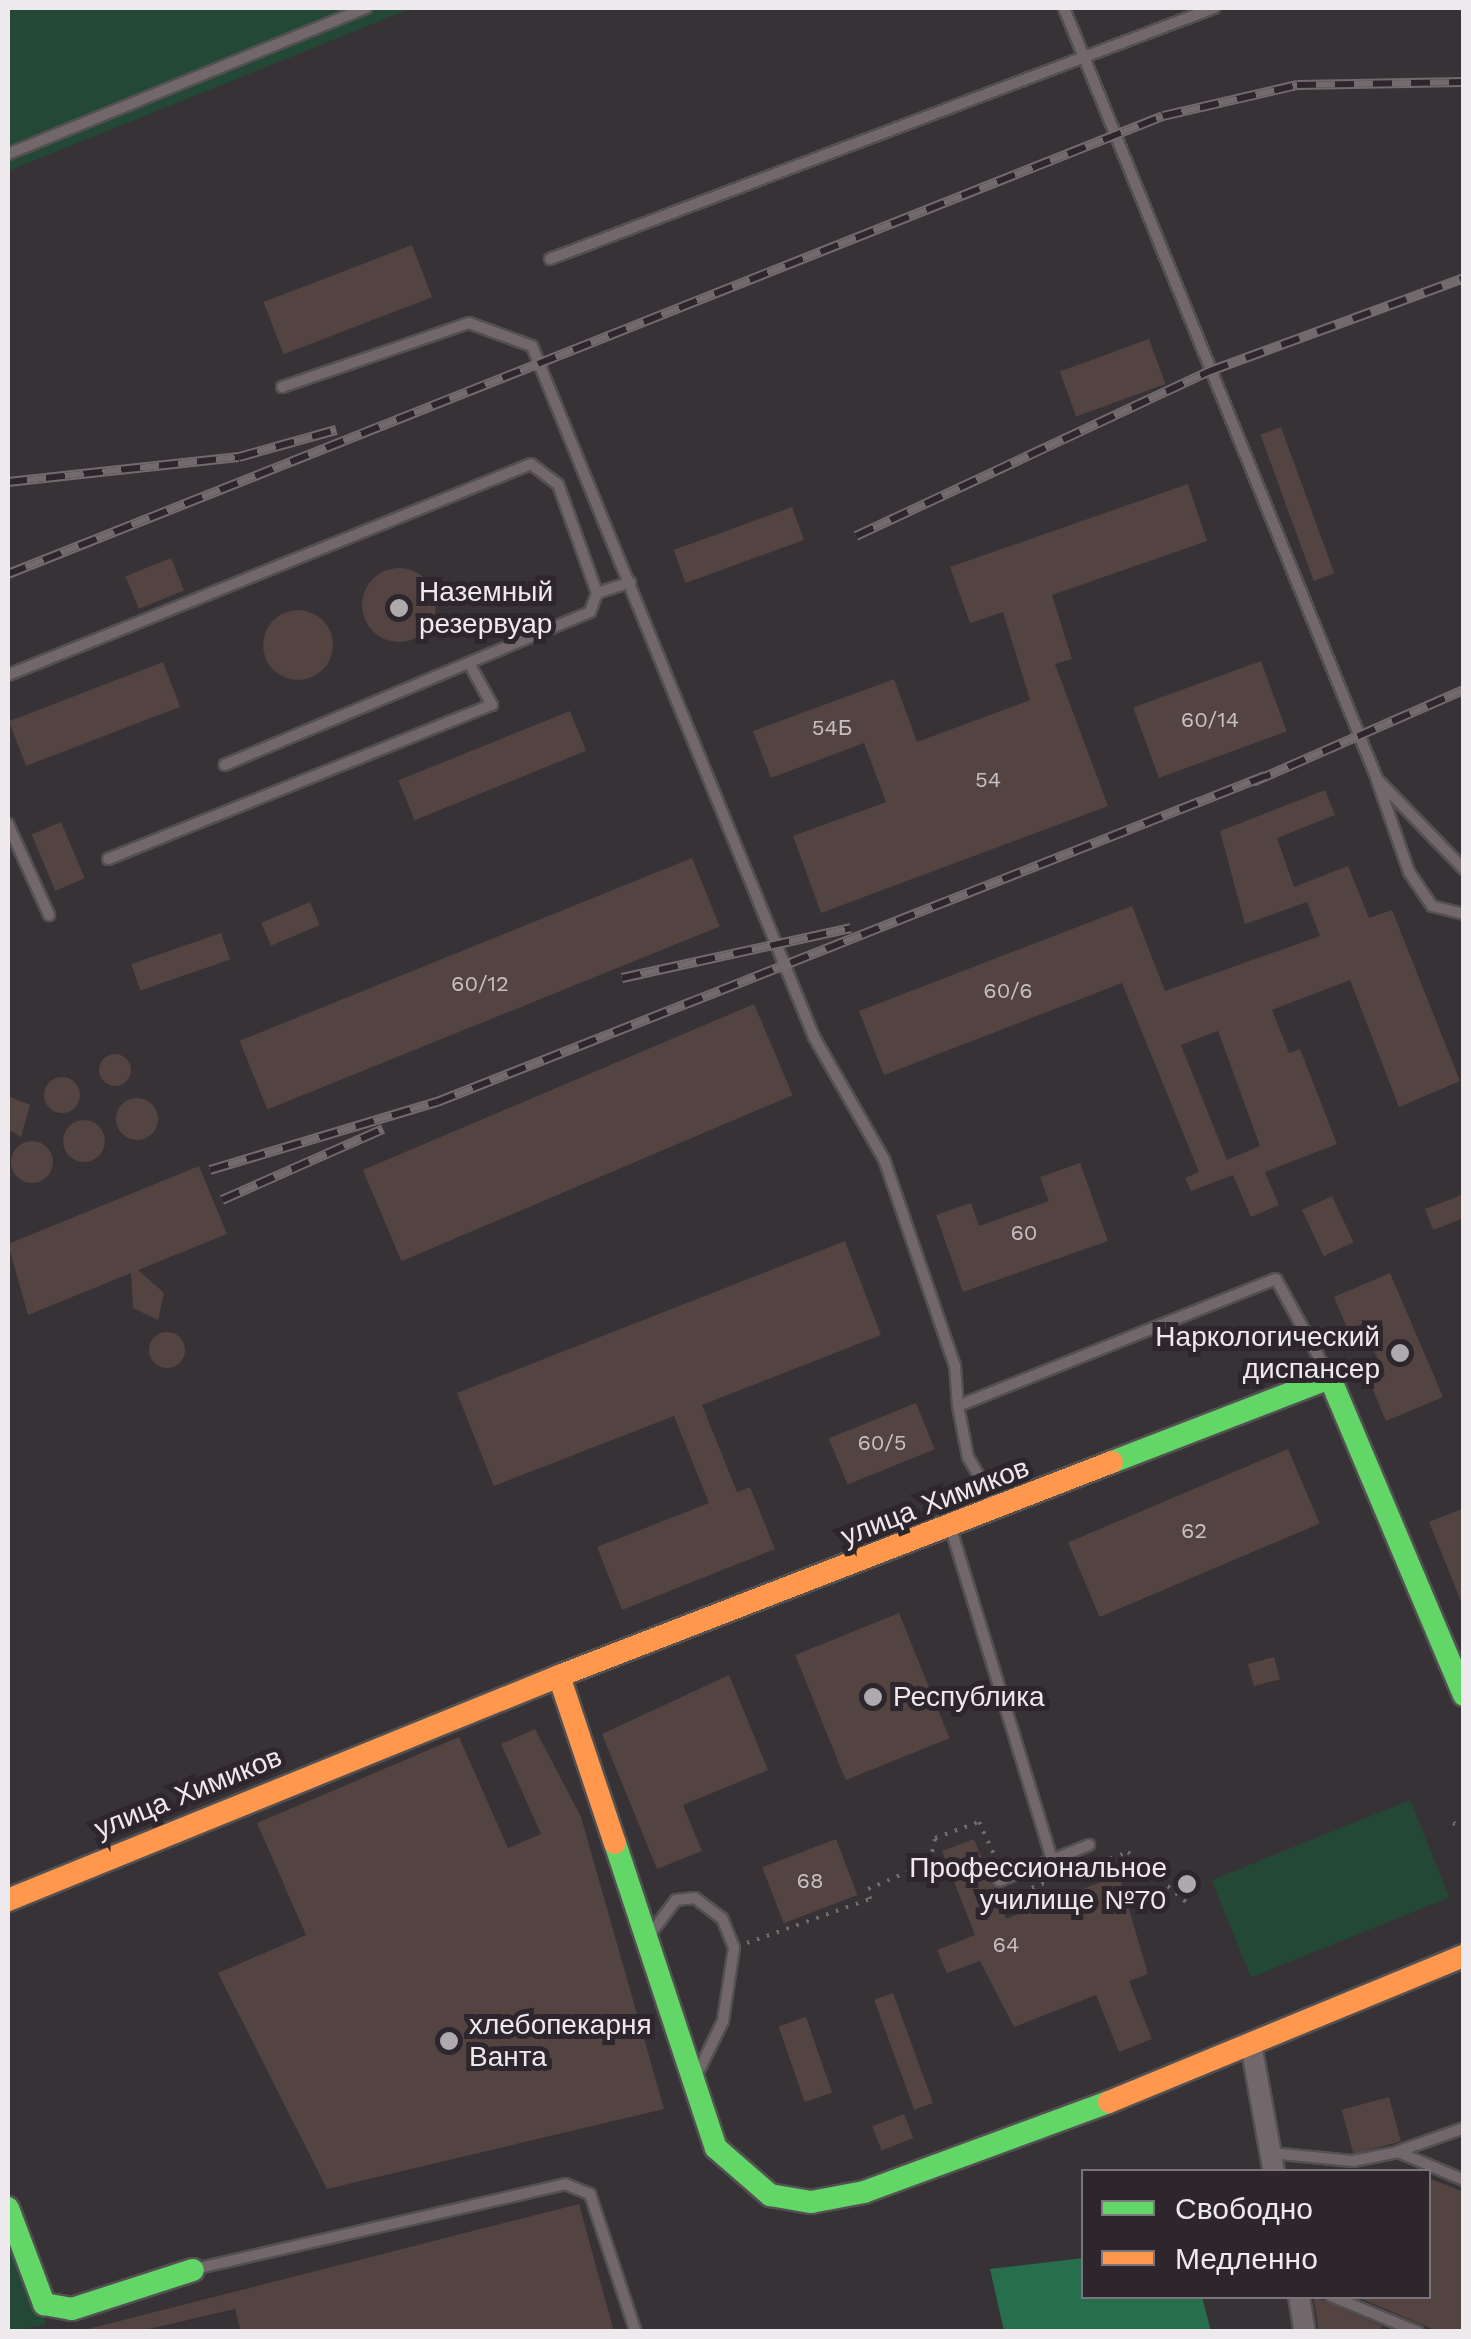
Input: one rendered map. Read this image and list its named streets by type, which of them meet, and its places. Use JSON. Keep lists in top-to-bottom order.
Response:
{
  "streets": {
    "street": ["улица Химиков"]
  },
  "places": [
    "Наземный резервуар",
    "Наркологический диспансер",
    "Республика",
    "Профессиональное училище №70",
    "хлебопекарня Ванта"
  ],
  "house_numbers": [
    "60/14",
    "54Б",
    "54",
    "60/12",
    "60/6",
    "60",
    "60/5",
    "62",
    "68",
    "64"
  ],
  "legend": ["Свободно", "Медленно"]
}
